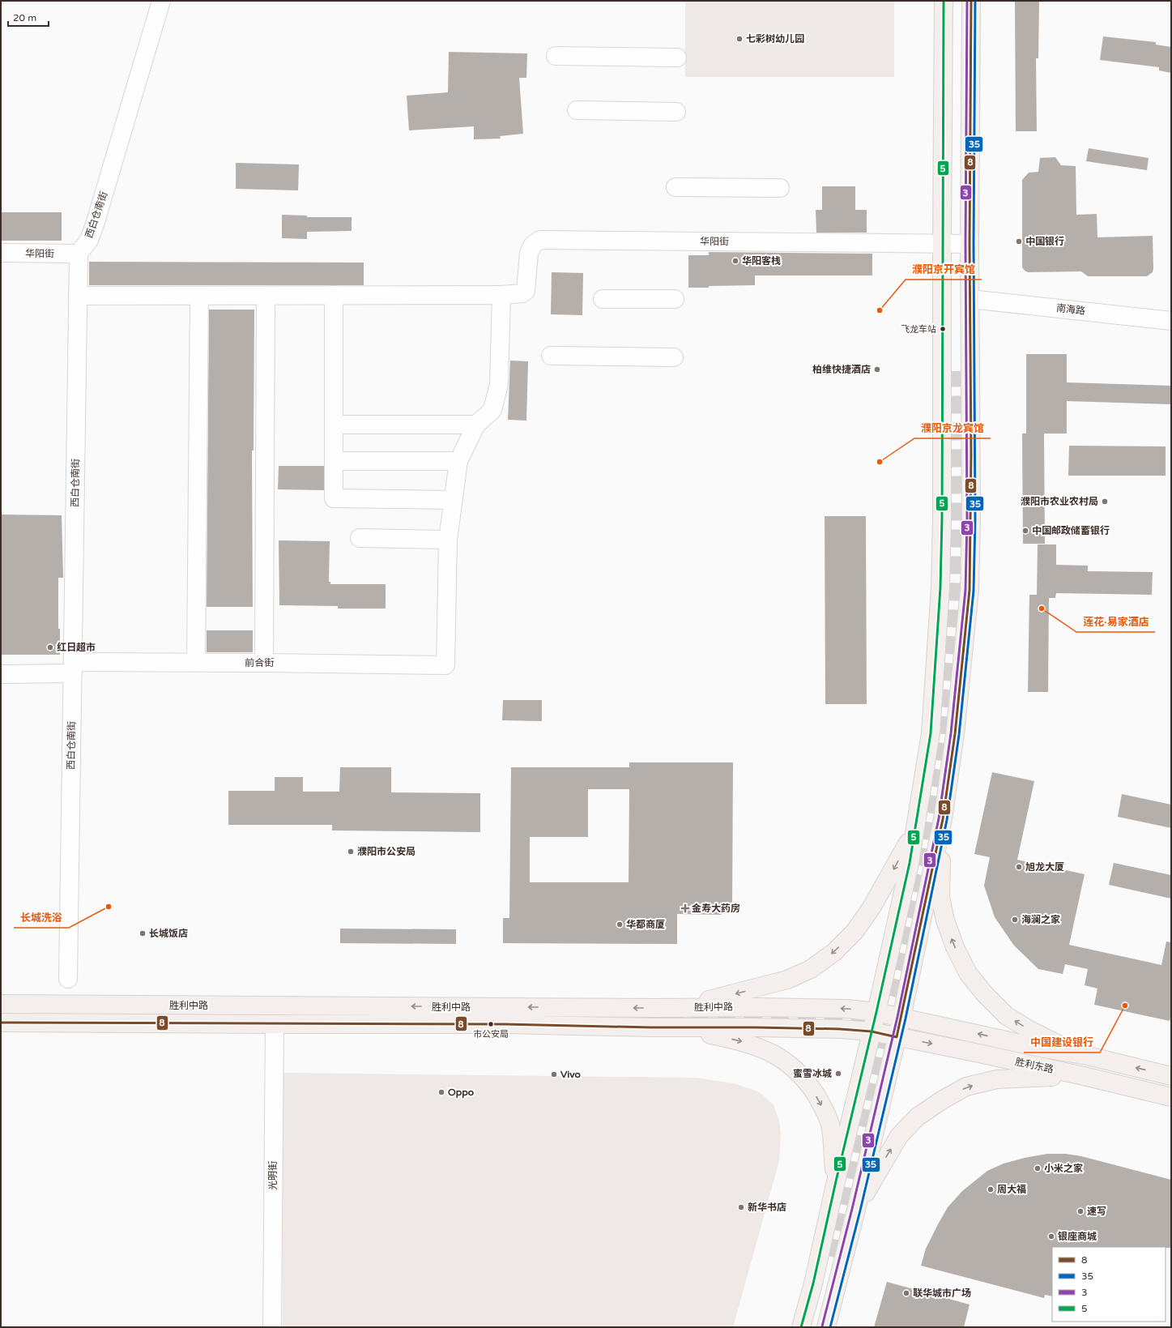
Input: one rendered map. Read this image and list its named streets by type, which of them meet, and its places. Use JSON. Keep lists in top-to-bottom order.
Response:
{
  "streets": {
    "main road": ["胜利中路", "胜利东路"],
    "street": [
      "西白仓南街",
      "华阳街",
      "南海路",
      "前合街",
      "光明街"
    ]
  },
  "crossings": [
    ["西白仓南街", "华阳街"],
    ["西白仓南街", "前合街"],
    ["胜利中路", "胜利东路"],
    ["胜利中路", "光明街"]
  ],
  "places": {
    "other": [
      "七彩树幼儿园",
      "中国银行",
      "华阳客栈",
      "濮阳京开宾馆",
      "飞龙车站",
      "柏维快捷酒店",
      "濮阳京龙宾馆",
      "濮阳市农业农村局",
      "中国邮政储蓄银行",
      "莲花·易家酒店",
      "红日超市",
      "濮阳市公安局",
      "旭龙大厦",
      "长城洗浴",
      "海澜之家",
      "华都商厦",
      "长城饭店",
      "中国建设银行",
      "市公安局",
      "蜜雪冰城",
      "Vivo",
      "Oppo",
      "小米之家",
      "周大福",
      "新华书店",
      "速写",
      "银座商城",
      "联华城市广场"
    ],
    "health": ["金寿大药房"]
  },
  "lines": [
    "transit line 8",
    "transit line 35",
    "transit line 3",
    "transit line 5"
  ],
  "legend": [
    "8",
    "35",
    "3",
    "5"
  ],
  "scale_bar": "20 m"
}
